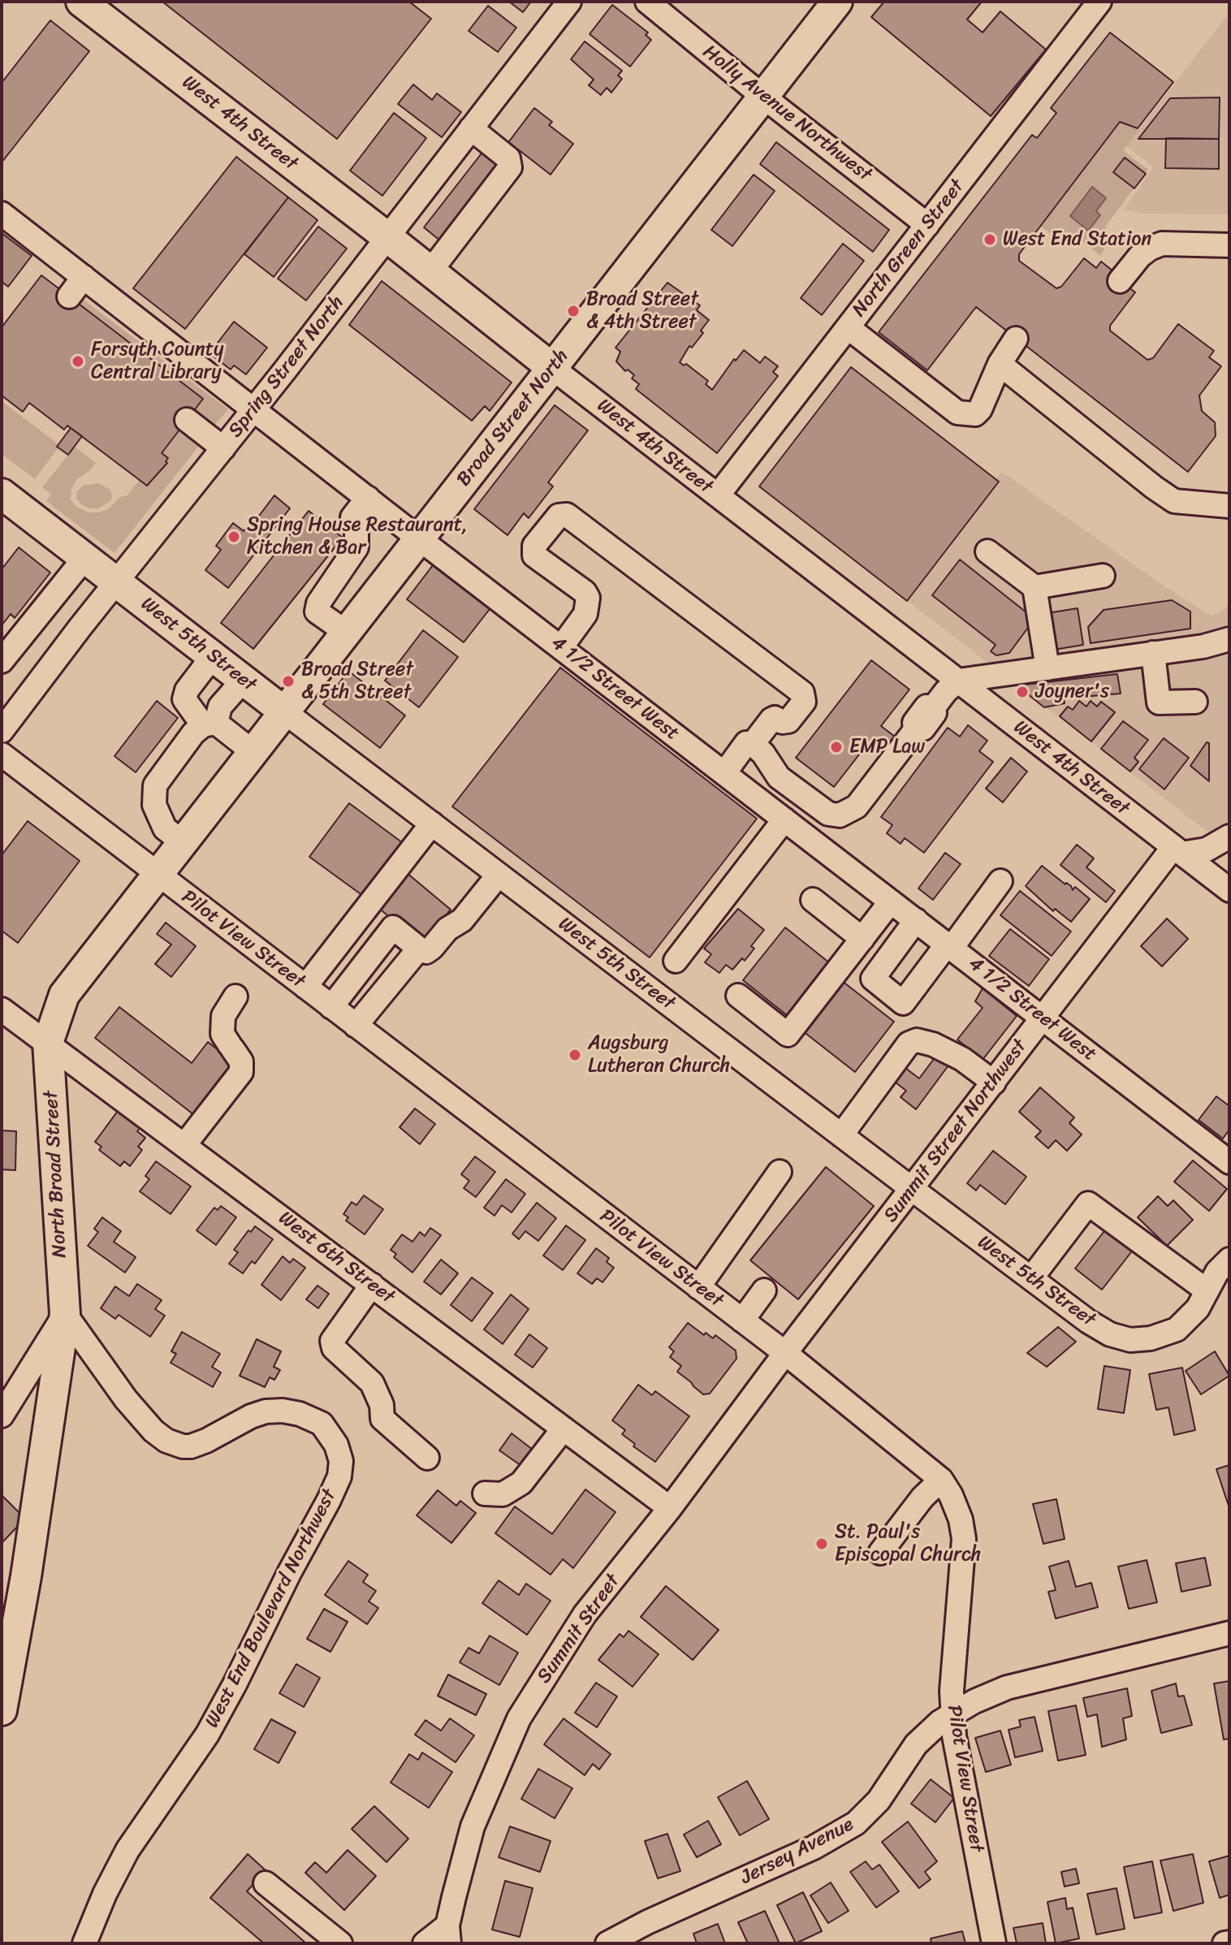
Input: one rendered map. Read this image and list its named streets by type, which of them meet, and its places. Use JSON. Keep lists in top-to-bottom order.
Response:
{
  "streets": {
    "main road": [
      "West 4th Street",
      "Broad Street North",
      "West 5th Street",
      "North Broad Street"
    ],
    "street": [
      "Holly Avenue Northwest",
      "North Green Street",
      "Spring Street North",
      "4 1/2 Street West",
      "Pilot View Street",
      "Summit Street Northwest",
      "West 6th Street",
      "West End Boulevard Northwest",
      "Summit Street",
      "Jersey Avenue"
    ]
  },
  "crossings": [
    ["Holly Avenue Northwest", "North Green Street"],
    ["Holly Avenue Northwest", "Broad Street North"],
    ["West 4th Street", "North Green Street"],
    ["West 4th Street", "Spring Street North"],
    ["West 4th Street", "Broad Street North"],
    ["West 4th Street", "Summit Street Northwest"],
    ["Spring Street North", "West 5th Street"],
    ["Spring Street North", "4 1/2 Street West"],
    ["Broad Street North", "West 5th Street"],
    ["Broad Street North", "4 1/2 Street West"],
    ["Broad Street North", "North Broad Street"],
    ["West 5th Street", "Summit Street Northwest"],
    ["West 5th Street", "North Broad Street"],
    ["4 1/2 Street West", "Summit Street Northwest"],
    ["Pilot View Street", "Summit Street Northwest"],
    ["Pilot View Street", "North Broad Street"],
    ["Pilot View Street", "Summit Street"],
    ["Pilot View Street", "Jersey Avenue"],
    ["Summit Street Northwest", "Summit Street"],
    ["North Broad Street", "West 6th Street"],
    ["North Broad Street", "West End Boulevard Northwest"],
    ["West 6th Street", "Summit Street"]
  ],
  "places": [
    "West End Station",
    "Broad Street & 4th Street",
    "Forsyth County Central Library",
    "Spring House Restaurant, Kitchen & Bar",
    "Broad Street & 5th Street",
    "Joyner's",
    "EMP Law",
    "Augsburg Lutheran Church",
    "St. Paul's Episcopal Church"
  ]
}
